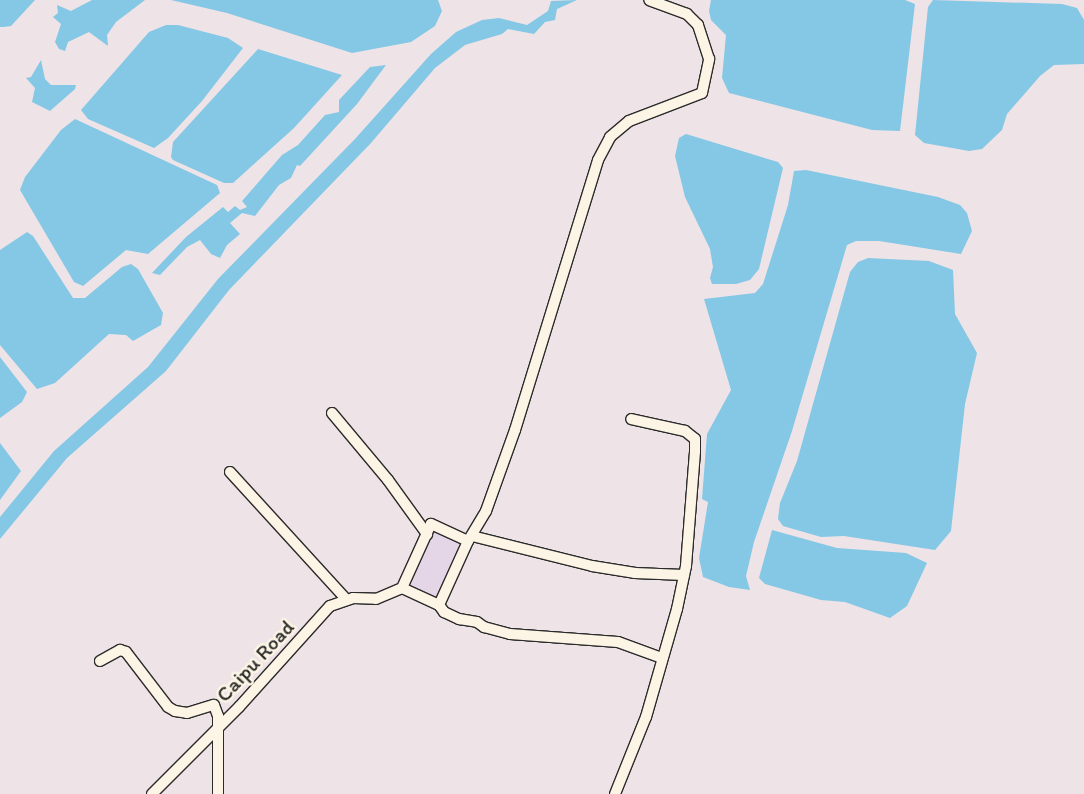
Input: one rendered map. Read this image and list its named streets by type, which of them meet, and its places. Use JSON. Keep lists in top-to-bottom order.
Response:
{
  "streets": {
    "street": ["Caipu Road"]
  }
}
